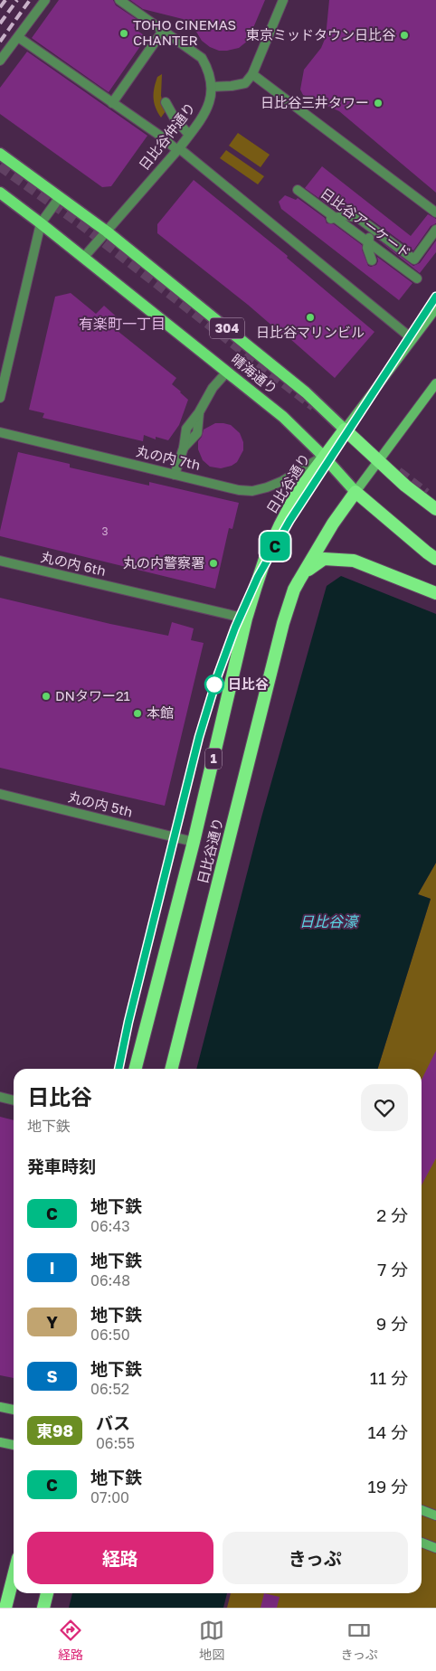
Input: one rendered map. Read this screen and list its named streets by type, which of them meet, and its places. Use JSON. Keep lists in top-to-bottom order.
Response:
{
  "streets": {
    "highway": ["晴海通り", "日比谷通り", "1"],
    "main road": ["304"],
    "street": [
      "日比谷仲通り",
      "日比谷アーケード",
      "丸の内 7th",
      "丸の内 6th",
      "丸の内 5th"
    ]
  },
  "crossings": [
    ["日比谷仲通り", "晴海通り"],
    ["晴海通り", "丸の内 7th"],
    ["晴海通り", "日比谷通り"],
    ["丸の内 7th", "日比谷通り"],
    ["日比谷通り", "丸の内 6th"],
    ["日比谷通り", "丸の内 5th"]
  ],
  "districts": ["有楽町一丁目"],
  "water": ["日比谷濠"],
  "places": [
    "TOHO CINEMAS CHANTER",
    "東京ミッドタウン日比谷",
    "日比谷三井タワー",
    "日比谷マリンビル",
    "丸の内警察署",
    "日比谷",
    "DNタワー21",
    "本館"
  ],
  "lines": ["metro line C"],
  "house_numbers": ["3"],
  "page": {
    "on_map": "C",
    "heading": [
      ["日比谷", "地下鉄"],
      "発車時刻"
    ],
    "list": [
      {
        "mark": "C",
        "name": "地下鉄",
        "note": "06:43",
        "value": "2 分"
      },
      {
        "mark": "I",
        "name": "地下鉄",
        "note": "06:48",
        "value": "7 分"
      },
      {
        "mark": "Y",
        "name": "地下鉄",
        "note": "06:50",
        "value": "9 分"
      },
      {
        "mark": "S",
        "name": "地下鉄",
        "note": "06:52",
        "value": "11 分"
      },
      {
        "mark": "東98",
        "name": "バス",
        "note": "06:55",
        "value": "14 分"
      },
      {
        "mark": "C",
        "name": "地下鉄",
        "note": "07:00",
        "value": "19 分"
      }
    ],
    "buttons": ["経路", "きっぷ"],
    "tabs": ["経路", "地図", "きっぷ"]
  }
}
